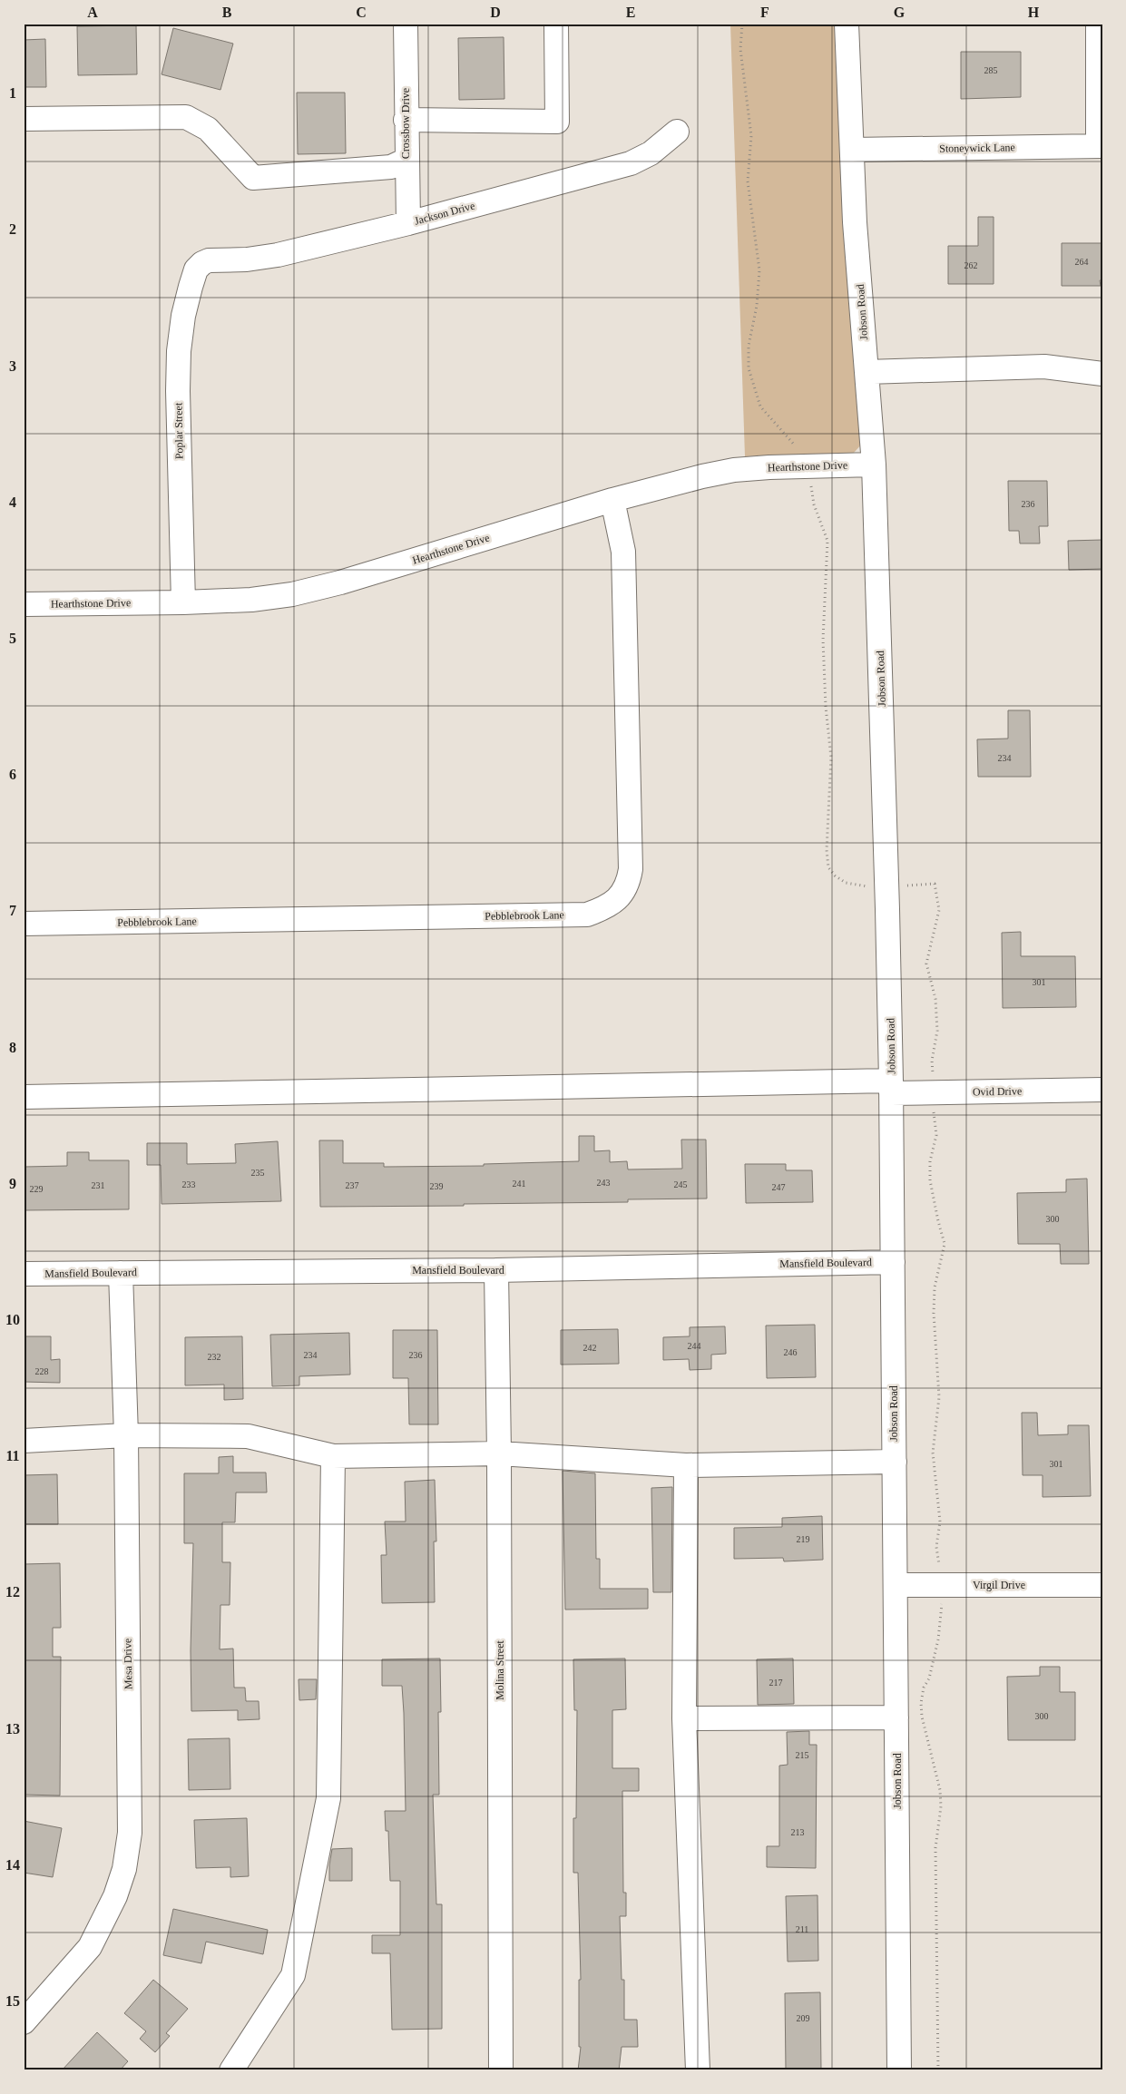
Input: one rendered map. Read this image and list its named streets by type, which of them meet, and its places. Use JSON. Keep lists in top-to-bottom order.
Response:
{
  "streets": {
    "street": [
      "Crossbow Drive",
      "Stoneywick Lane",
      "Jackson Drive",
      "Jobson Road",
      "Poplar Street",
      "Hearthstone Drive",
      "Pebblebrook Lane",
      "Ovid Drive",
      "Mansfield Boulevard",
      "Virgil Drive",
      "Mesa Drive",
      "Molina Street"
    ]
  },
  "crossings": [
    ["Crossbow Drive", "Jackson Drive"],
    ["Stoneywick Lane", "Jobson Road"],
    ["Jackson Drive", "Poplar Street"],
    ["Jobson Road", "Hearthstone Drive"],
    ["Jobson Road", "Ovid Drive"],
    ["Jobson Road", "Mansfield Boulevard"],
    ["Jobson Road", "Virgil Drive"],
    ["Poplar Street", "Hearthstone Drive"],
    ["Hearthstone Drive", "Pebblebrook Lane"],
    ["Mansfield Boulevard", "Mesa Drive"],
    ["Mansfield Boulevard", "Molina Street"]
  ],
  "house_numbers": [
    "285",
    "264",
    "262",
    "236",
    "234",
    "301",
    "235",
    "243",
    "241",
    "233",
    "245",
    "231",
    "237",
    "239",
    "247",
    "229",
    "300",
    "244",
    "242",
    "246",
    "234",
    "236",
    "232",
    "228",
    "301",
    "219",
    "217",
    "300",
    "215",
    "213",
    "211",
    "209"
  ],
  "grid": {
    "columns": [
      "A",
      "B",
      "C",
      "D",
      "E",
      "F",
      "G",
      "H"
    ],
    "rows": [
      "1",
      "2",
      "3",
      "4",
      "5",
      "6",
      "7",
      "8",
      "9",
      "10",
      "11",
      "12",
      "13",
      "14",
      "15"
    ]
  }
}
